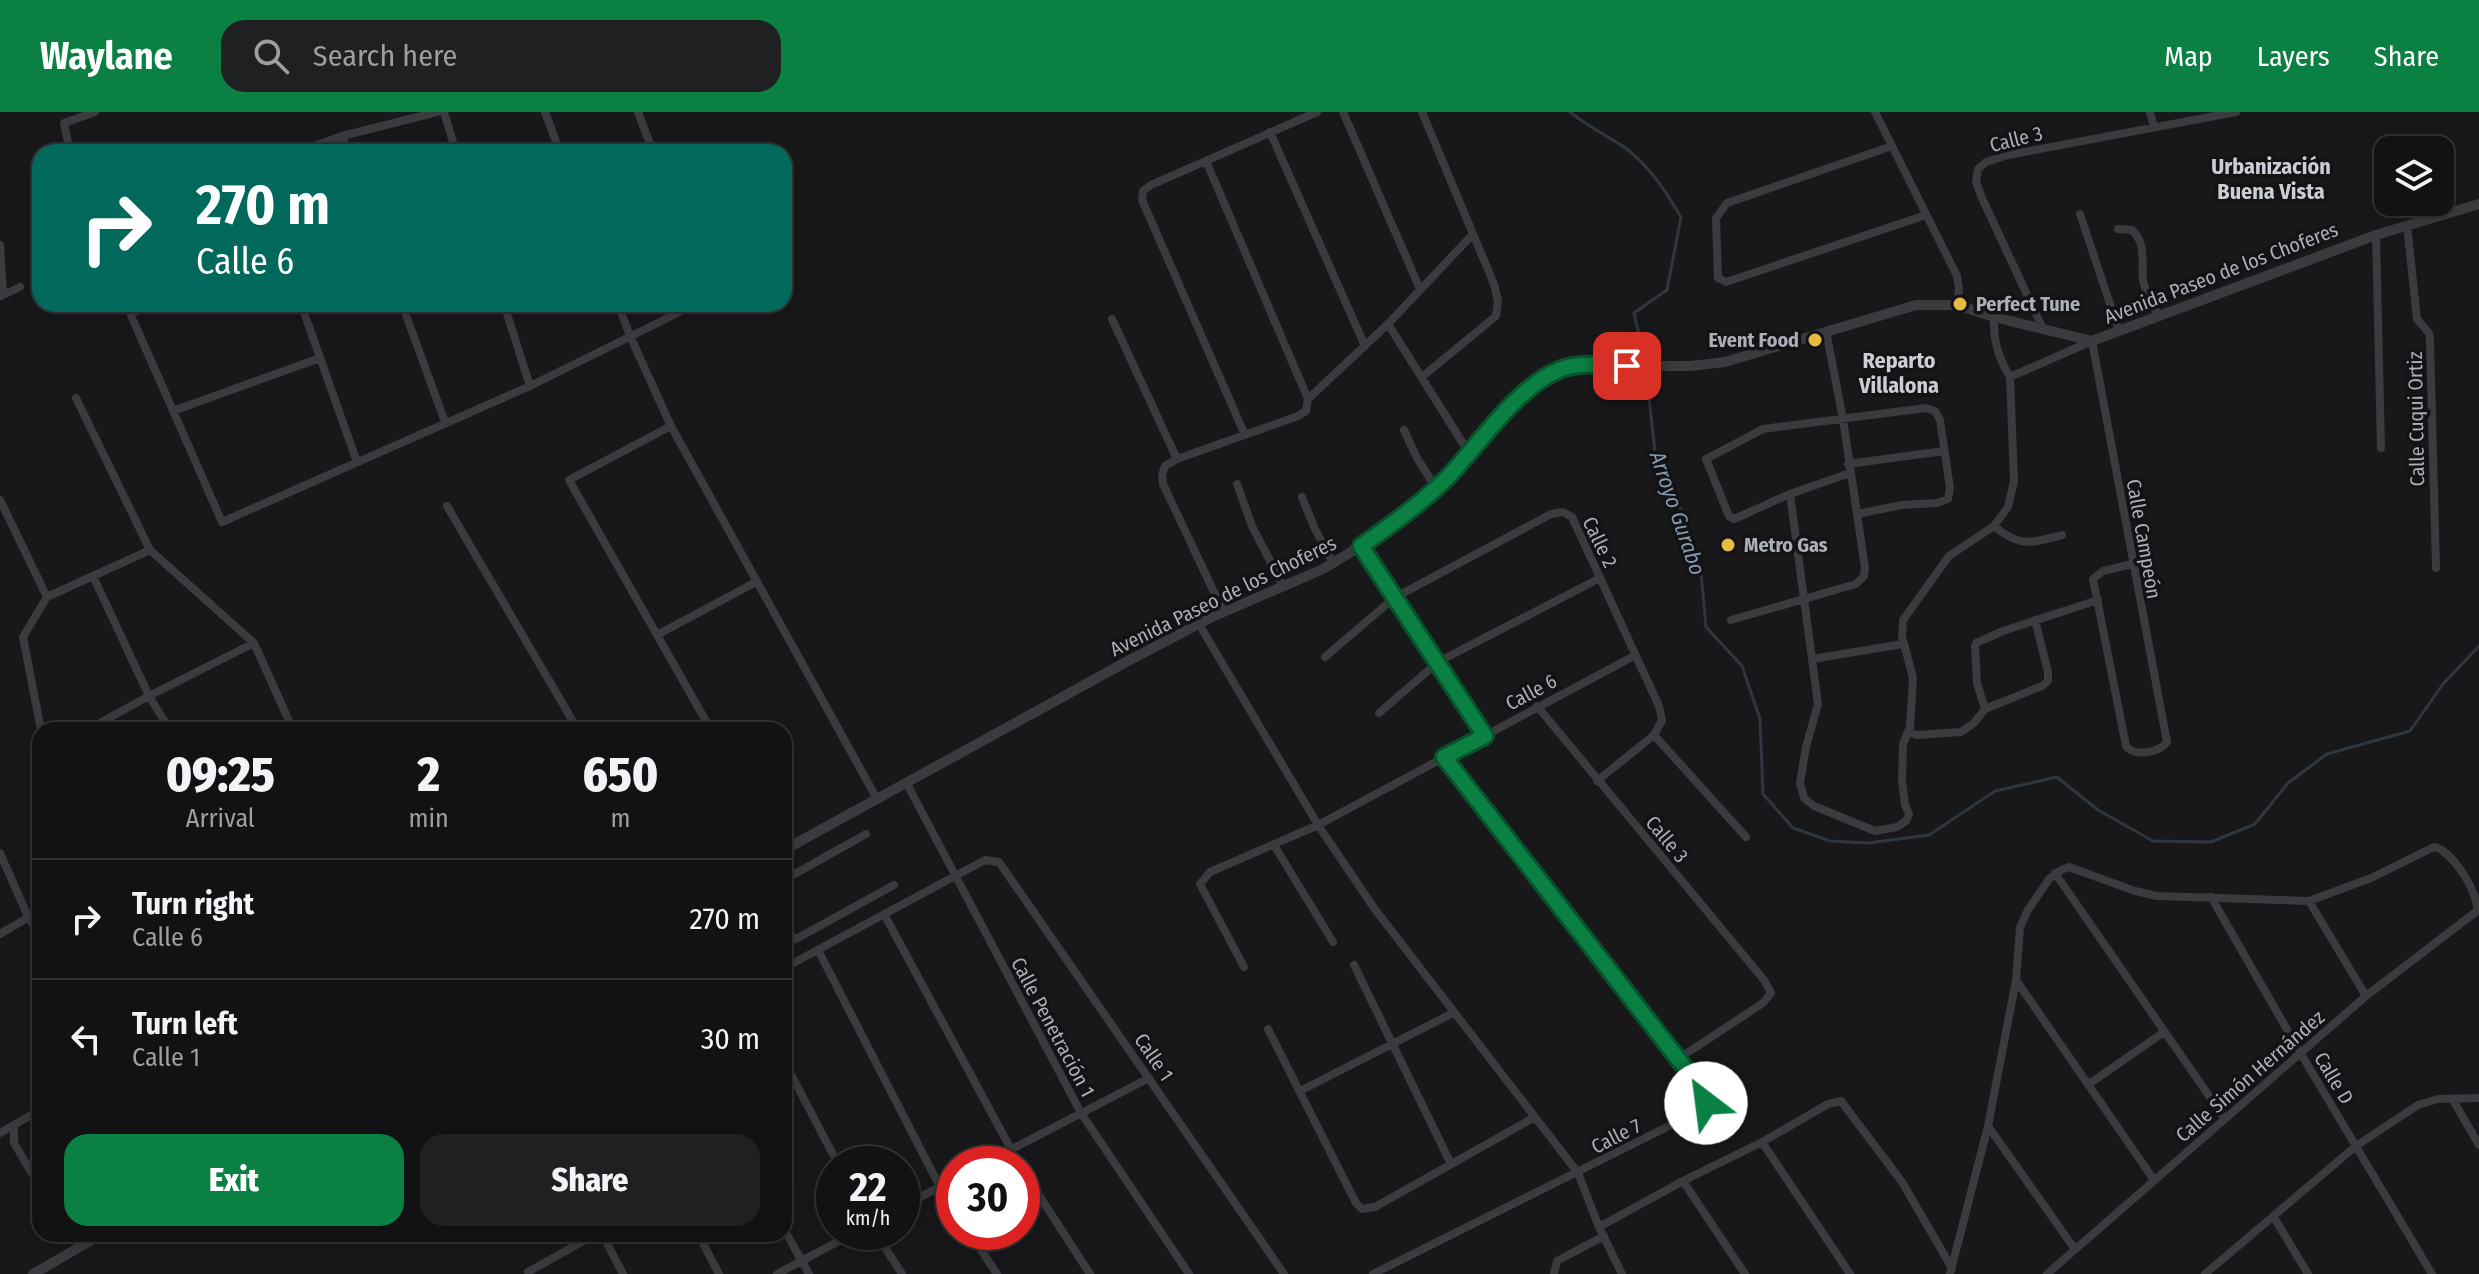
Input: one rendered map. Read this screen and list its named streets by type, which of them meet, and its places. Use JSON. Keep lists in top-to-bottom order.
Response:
{
  "streets": {
    "street": [
      "Calle 3",
      "Avenida Paseo de los Choferes",
      "Calle Cuqui Ortiz",
      "Calle Campeón",
      "Calle 2",
      "Calle 6",
      "Calle Penetración 1",
      "Calle 1",
      "Calle Simón Hernández",
      "Calle D",
      "Calle 7"
    ]
  },
  "crossings": [
    ["Calle 3", "Avenida Paseo de los Choferes"],
    ["Calle 3", "Calle 6"],
    ["Calle 3", "Calle 7"],
    ["Avenida Paseo de los Choferes", "Calle Cuqui Ortiz"],
    ["Avenida Paseo de los Choferes", "Calle Campeón"],
    ["Avenida Paseo de los Choferes", "Calle Penetración 1"],
    ["Calle 2", "Calle 6"],
    ["Calle 6", "Calle 7"],
    ["Calle Penetración 1", "Calle 1"],
    ["Calle Simón Hernández", "Calle D"]
  ],
  "districts": ["Urbanización Buena Vista", "Reparto Villalona"],
  "water": ["Arroyo Gurabo"],
  "places": ["Perfect Tune", "Event Food", "Metro Gas"],
  "page": {
    "header": "Waylane",
    "search": "Search here",
    "nav": ["Map", "Layers", "Share"],
    "turn": ["270 m", "Calle 6"],
    "eta": [
      "09:25",
      "Arrival",
      "2",
      "min",
      "650",
      "m"
    ],
    "list": [
      {
        "name": "Turn right",
        "note": "Calle 6",
        "value": "270 m"
      },
      {
        "name": "Turn left",
        "note": "Calle 1",
        "value": "30 m"
      }
    ],
    "buttons": ["Exit", "Share"],
    "speed": "22 km/h",
    "limit": "30"
  }
}
